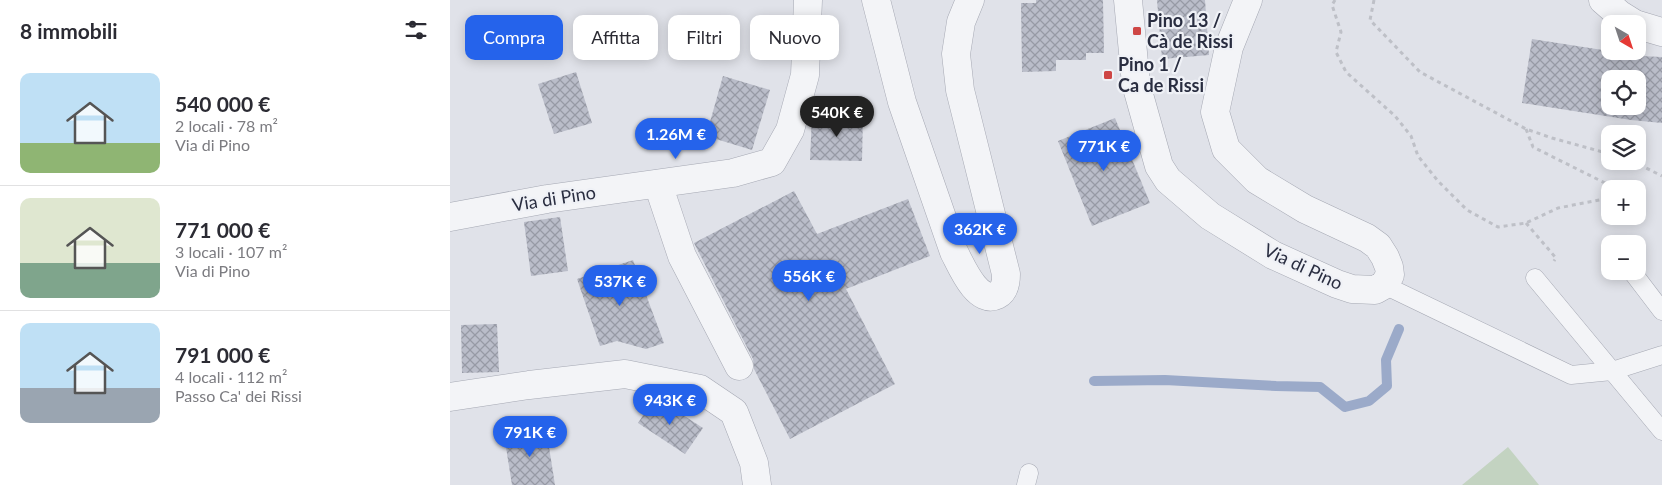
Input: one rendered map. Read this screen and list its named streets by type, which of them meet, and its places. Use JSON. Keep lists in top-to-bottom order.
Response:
{
  "streets": {
    "street": ["Via di Pino"]
  },
  "places": {
    "transit": ["Pino 13 / Cà de Rissi", "Pino 1 / Ca de Rissi"]
  },
  "north": "bottom right",
  "page": {
    "heading": "8 immobili",
    "map_buttons": ["+", "−"],
    "chip": [
      "Compra",
      "Affitta",
      "Filtri",
      "Nuovo"
    ],
    "list": [
      {
        "name": "540 000 €",
        "note": "2 locali · 78 m² · Via di Pino"
      },
      {
        "name": "771 000 €",
        "note": "3 locali · 107 m² · Via di Pino"
      },
      {
        "name": "791 000 €",
        "note": "4 locali · 112 m² · Passo Ca' dei Rissi"
      }
    ],
    "price": [
      "540K €",
      "1.26M €",
      "771K €",
      "362K €",
      "556K €",
      "537K €",
      "943K €",
      "791K €"
    ]
  }
}
